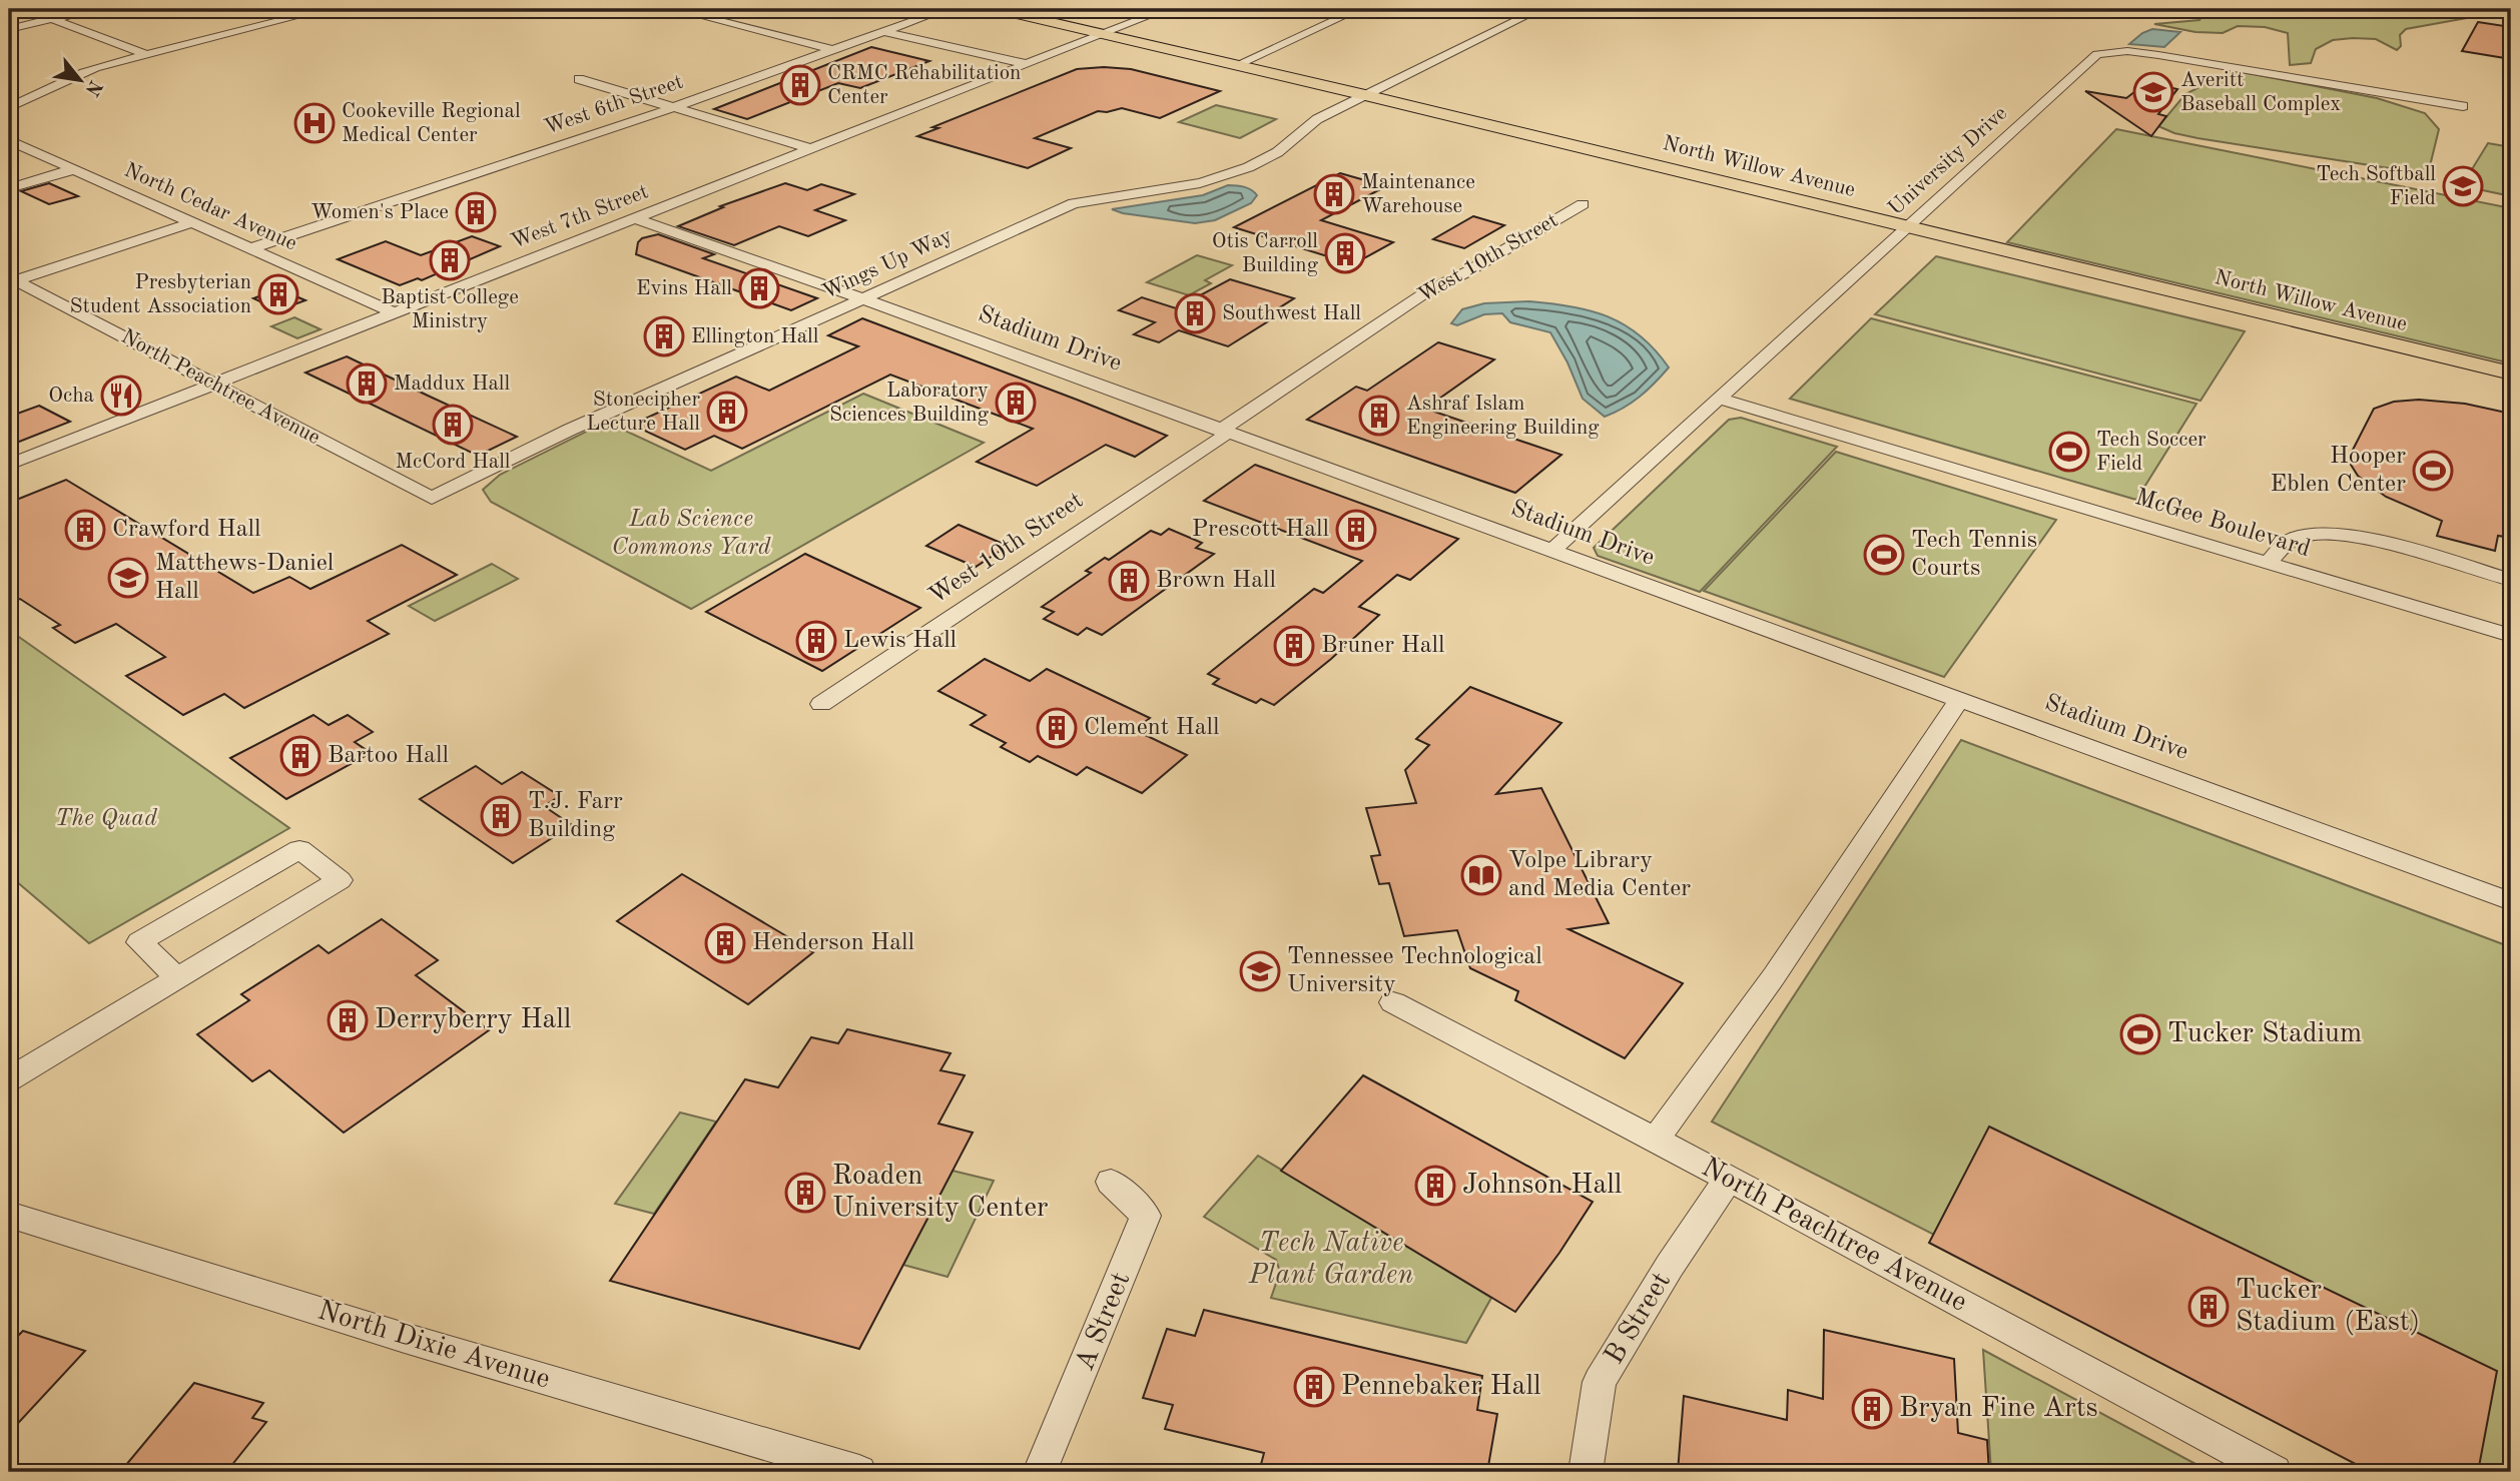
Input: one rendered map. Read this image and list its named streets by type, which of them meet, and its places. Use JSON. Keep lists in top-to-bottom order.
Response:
{
  "streets": {
    "main road": ["North Willow Avenue"],
    "street": [
      "West 6th Street",
      "University Drive",
      "North Cedar Avenue",
      "West 7th Street",
      "West 10th Street",
      "Wings Up Way",
      "Stadium Drive",
      "North Peachtree Avenue",
      "McGee Boulevard",
      "B Street",
      "A Street",
      "North Dixie Avenue"
    ]
  },
  "crossings": [
    ["West 6th Street", "North Cedar Avenue"],
    ["University Drive", "North Willow Avenue"],
    ["University Drive", "Stadium Drive"],
    ["University Drive", "McGee Boulevard"],
    ["North Willow Avenue", "West 7th Street"],
    ["North Willow Avenue", "Wings Up Way"],
    ["North Cedar Avenue", "West 7th Street"],
    ["West 7th Street", "Stadium Drive"],
    ["West 7th Street", "North Peachtree Avenue"],
    ["West 10th Street", "Stadium Drive"],
    ["Wings Up Way", "Stadium Drive"],
    ["Wings Up Way", "North Peachtree Avenue"],
    ["North Peachtree Avenue", "B Street"]
  ],
  "parks": ["Lab Science Commons Yard", "The Quad", "Tech Native Plant Garden"],
  "places": {
    "building": [
      "CRMC Rehabilitation Center",
      "Maintenance Warehouse",
      "Women's Place",
      "Otis Carroll Building",
      "Baptist College Ministry",
      "Evins Hall",
      "Presbyterian Student Association",
      "Southwest Hall",
      "Ellington Hall",
      "Maddux Hall",
      "Laboratory Sciences Building",
      "Stonecipher Lecture Hall",
      "Ashraf Islam Engineering Building",
      "McCord Hall",
      "Crawford Hall",
      "Prescott Hall",
      "Brown Hall",
      "Lewis Hall",
      "Bruner Hall",
      "Clement Hall",
      "Bartoo Hall",
      "T.J. Farr Building",
      "Henderson Hall",
      "Derryberry Hall",
      "Johnson Hall",
      "Roaden University Center",
      "Tucker Stadium (East)",
      "Pennebaker Hall",
      "Bryan Fine Arts"
    ],
    "school or university": [
      "Averitt Baseball Complex",
      "Tech Softball Field",
      "Matthews-Daniel Hall",
      "Tennessee Technological University"
    ],
    "hospital": ["Cookeville Regional Medical Center"],
    "restaurant": ["Ocha"],
    "sports": [
      "Tech Soccer Field",
      "Hooper Eblen Center",
      "Tech Tennis Courts",
      "Tucker Stadium"
    ],
    "library": ["Volpe Library and Media Center"]
  },
  "north": "bottom right"
}
